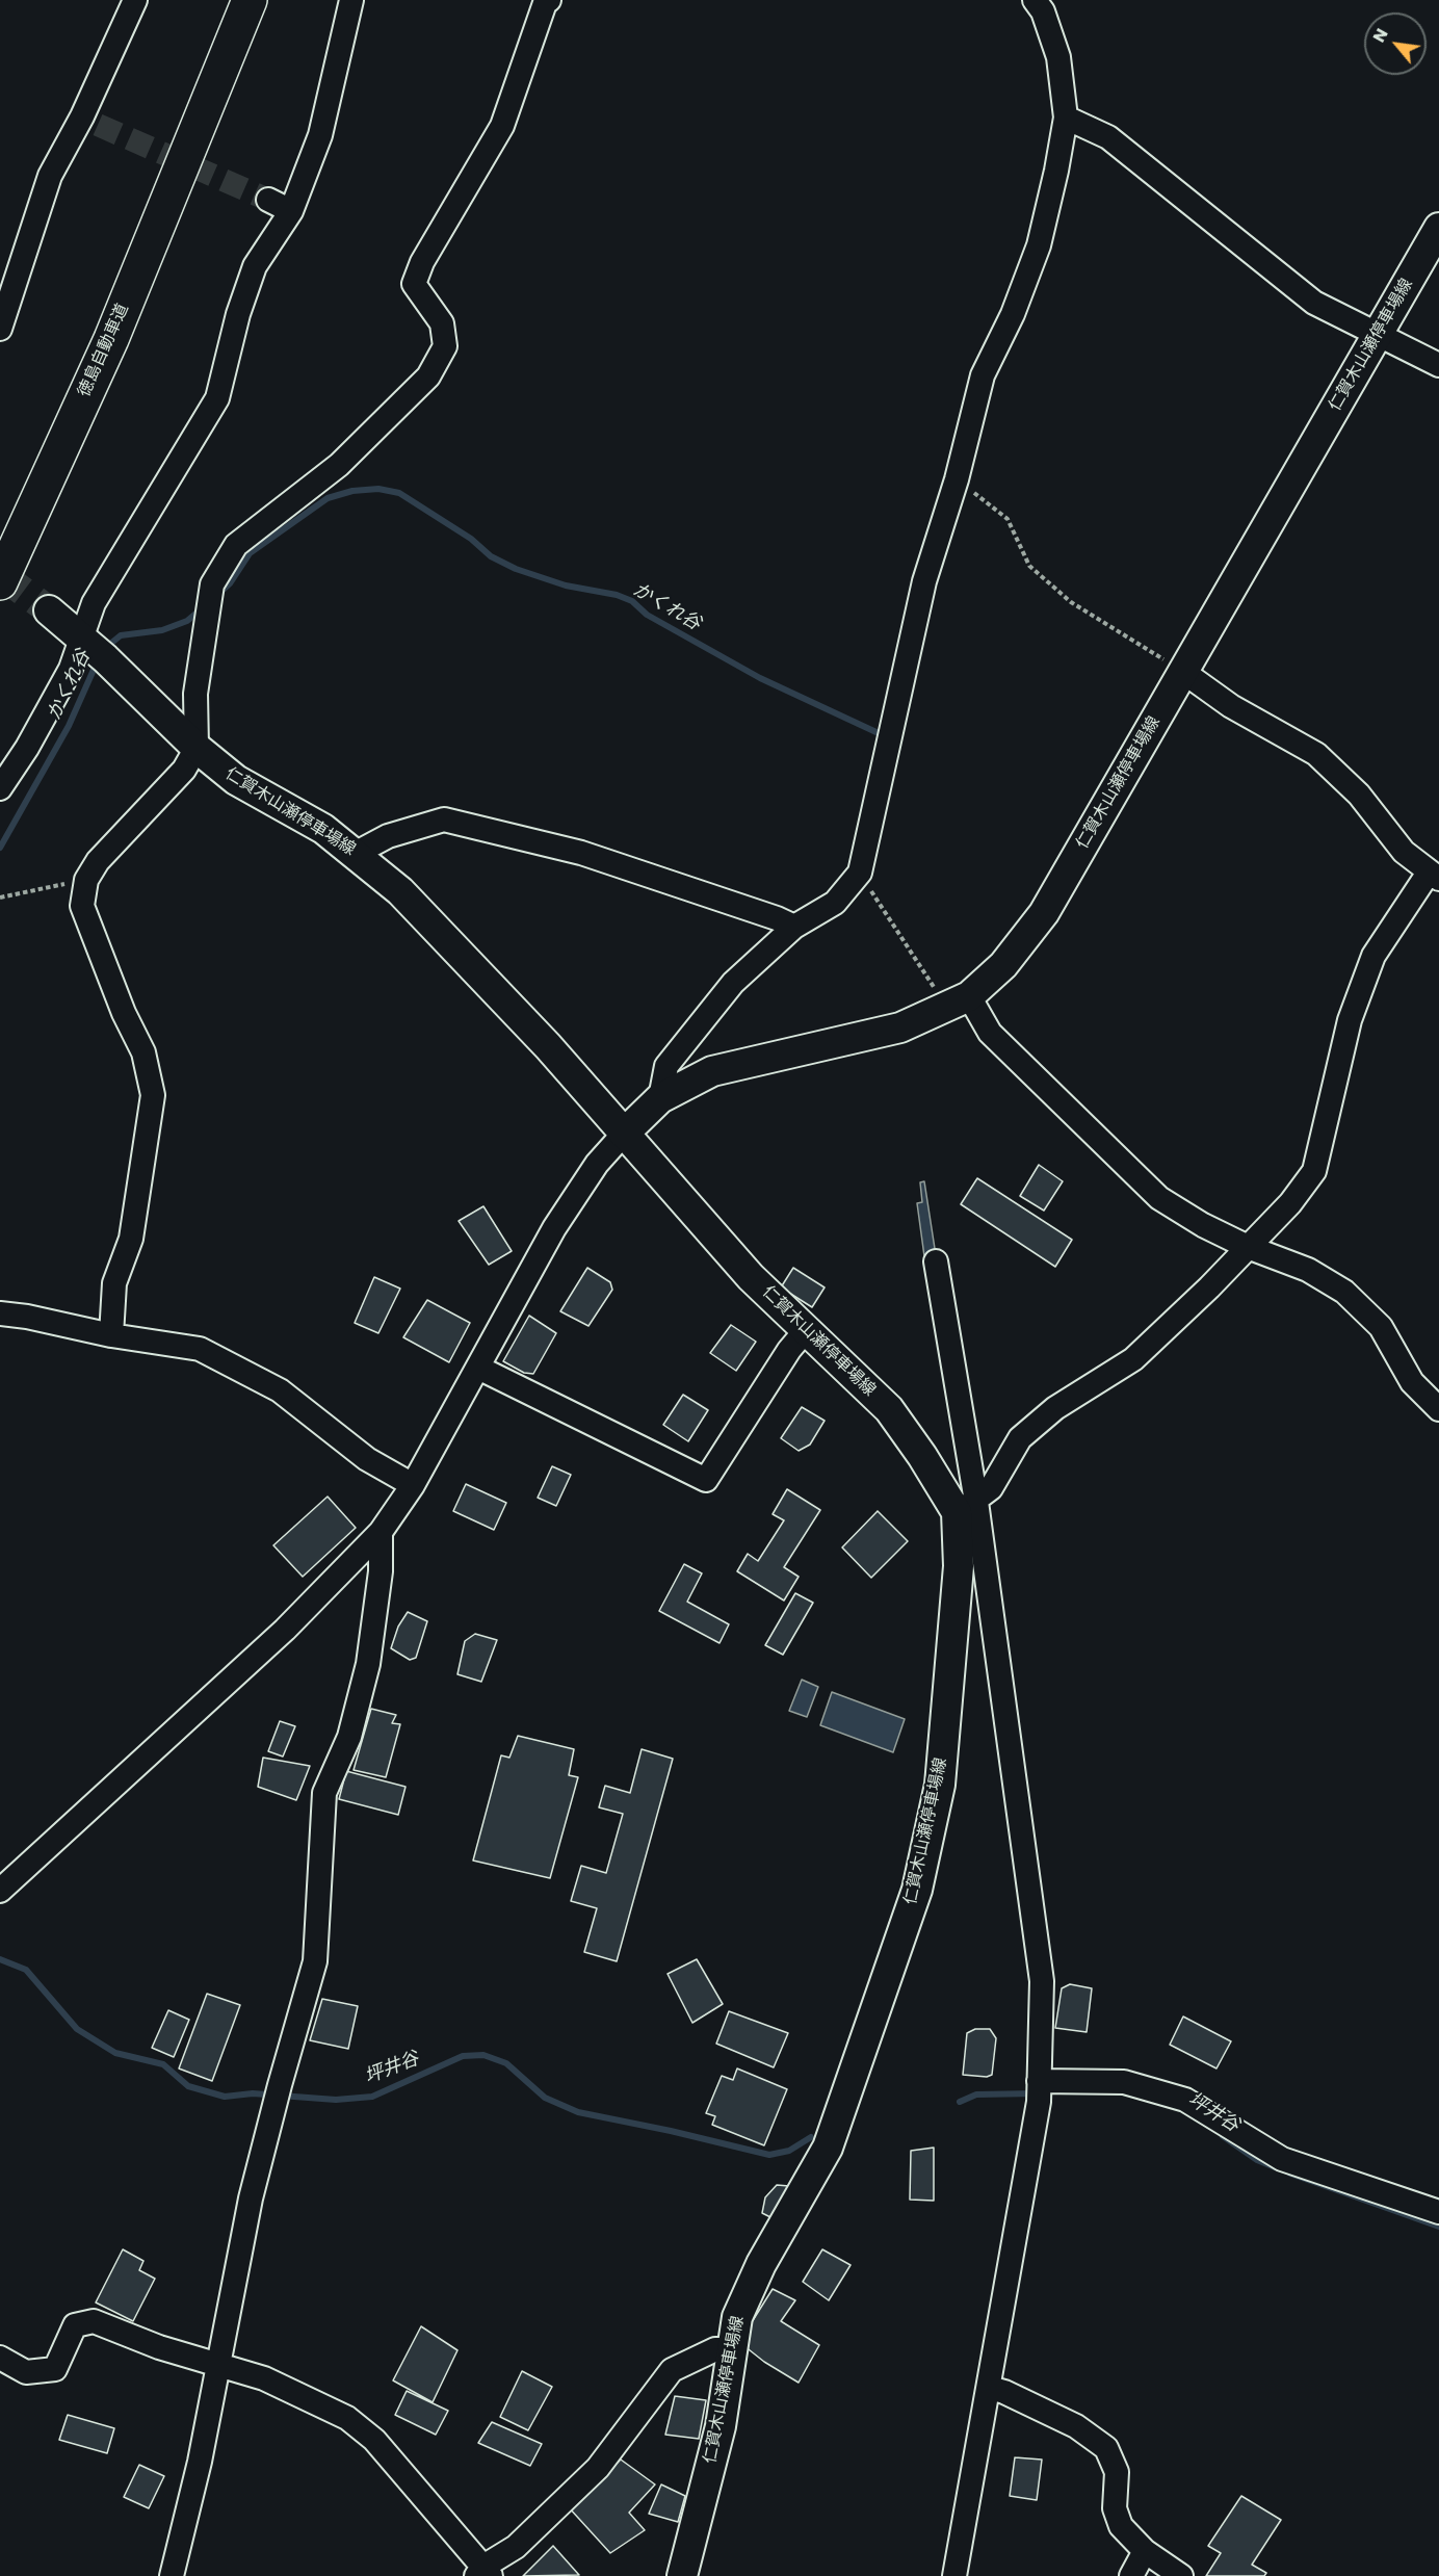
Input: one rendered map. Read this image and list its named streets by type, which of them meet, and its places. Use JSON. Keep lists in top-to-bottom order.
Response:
{
  "streets": {
    "highway": ["徳島自動車道"],
    "main road": ["仁賀木山瀬停車場線"]
  },
  "water": ["かくれ谷", "坪井谷"],
  "north": "top left"
}
